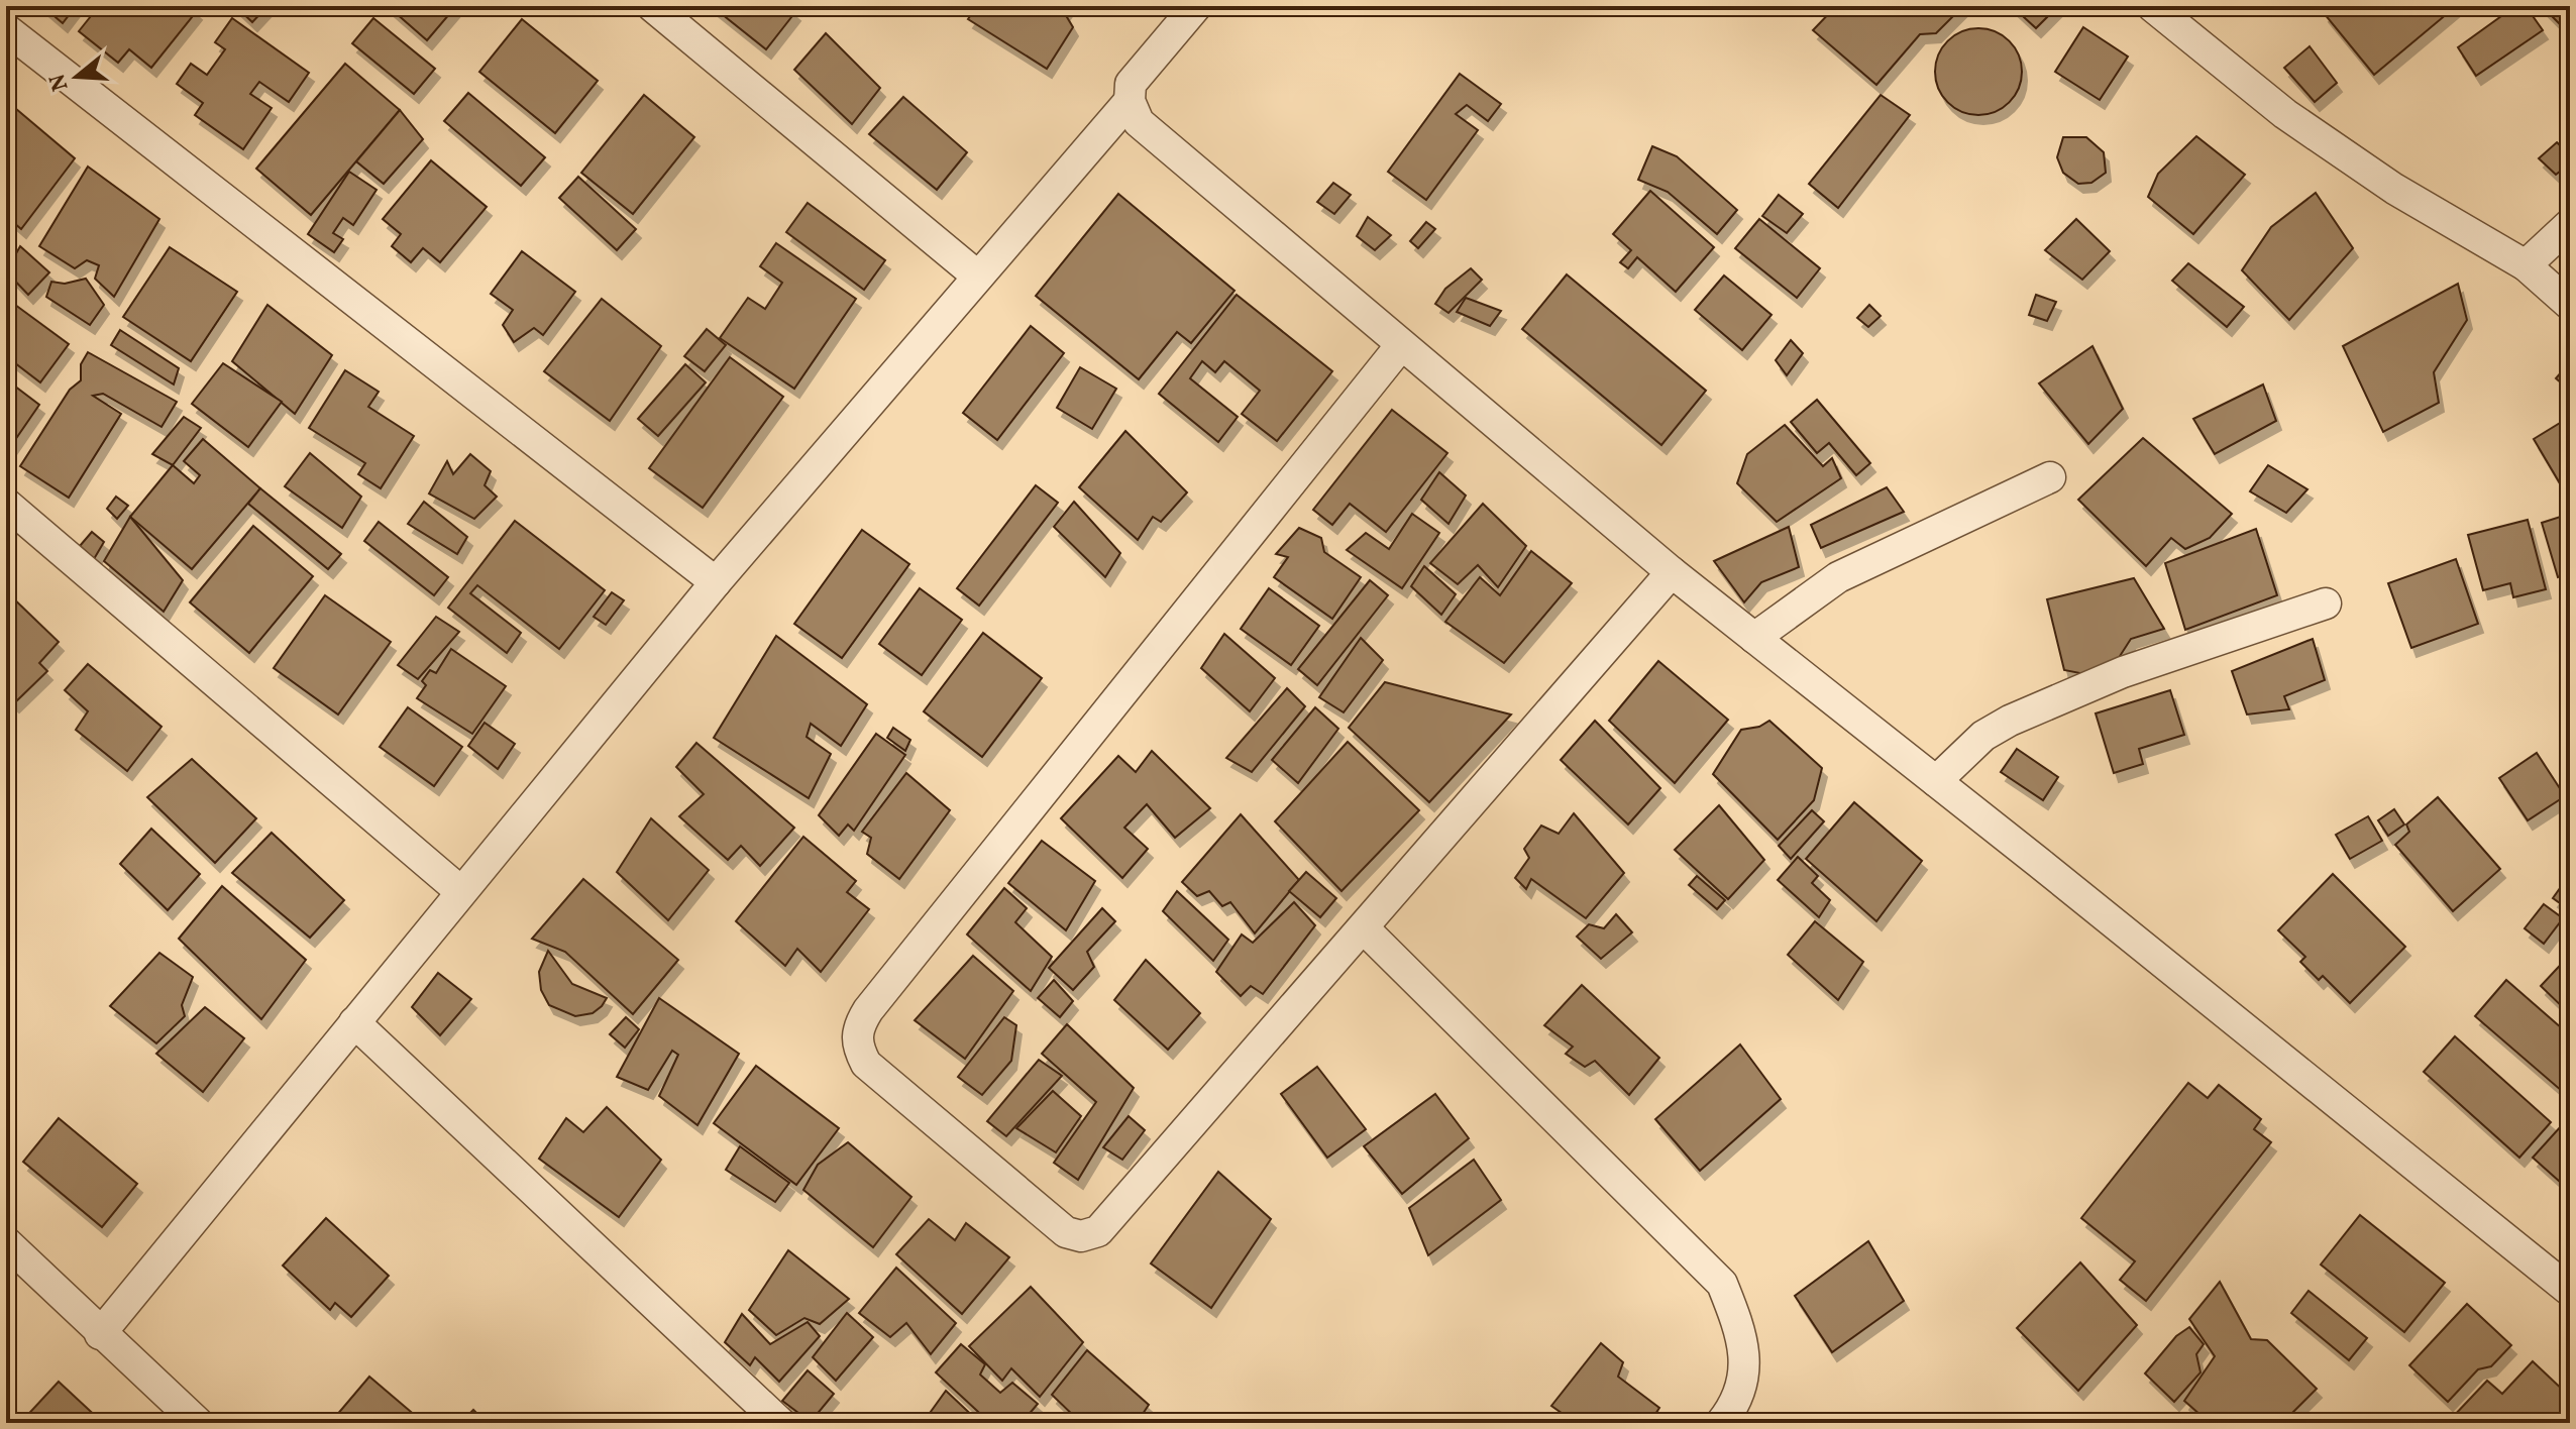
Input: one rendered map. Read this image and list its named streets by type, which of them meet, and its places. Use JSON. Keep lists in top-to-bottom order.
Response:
{
  "north": "left"
}
